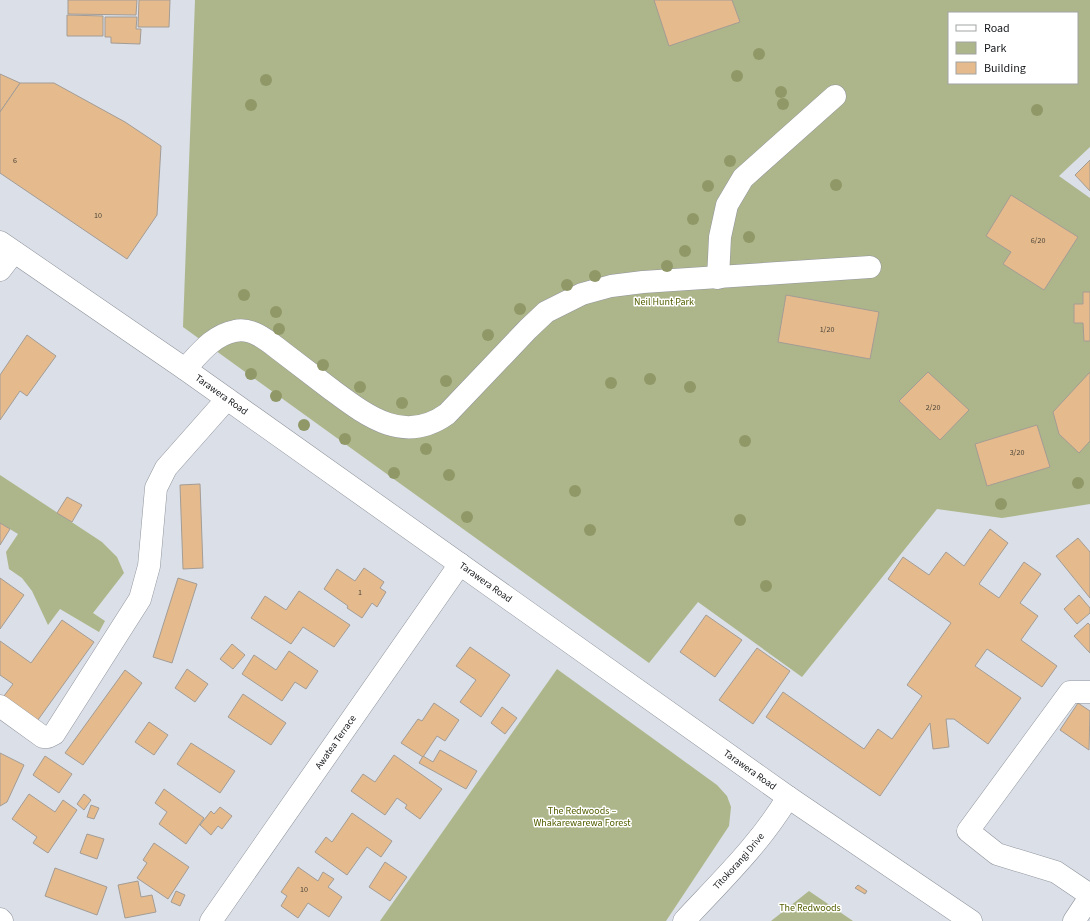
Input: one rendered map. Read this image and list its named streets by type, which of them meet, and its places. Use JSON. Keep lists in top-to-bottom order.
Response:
{
  "streets": {
    "main road": ["Tarawera Road", "Awatea Terrace", "Tītokorangi Drive"]
  },
  "crossings": [
    ["Tarawera Road", "Awatea Terrace"],
    ["Tarawera Road", "Tītokorangi Drive"]
  ],
  "parks": ["Neil Hunt Park", "The Redwoods – Whakarewarewa Forest", "The Redwoods"],
  "house_numbers": [
    "6",
    "10",
    "6/20",
    "1/20",
    "2/20",
    "3/20",
    "1",
    "10"
  ],
  "legend": ["Road", "Park", "Building"]
}
